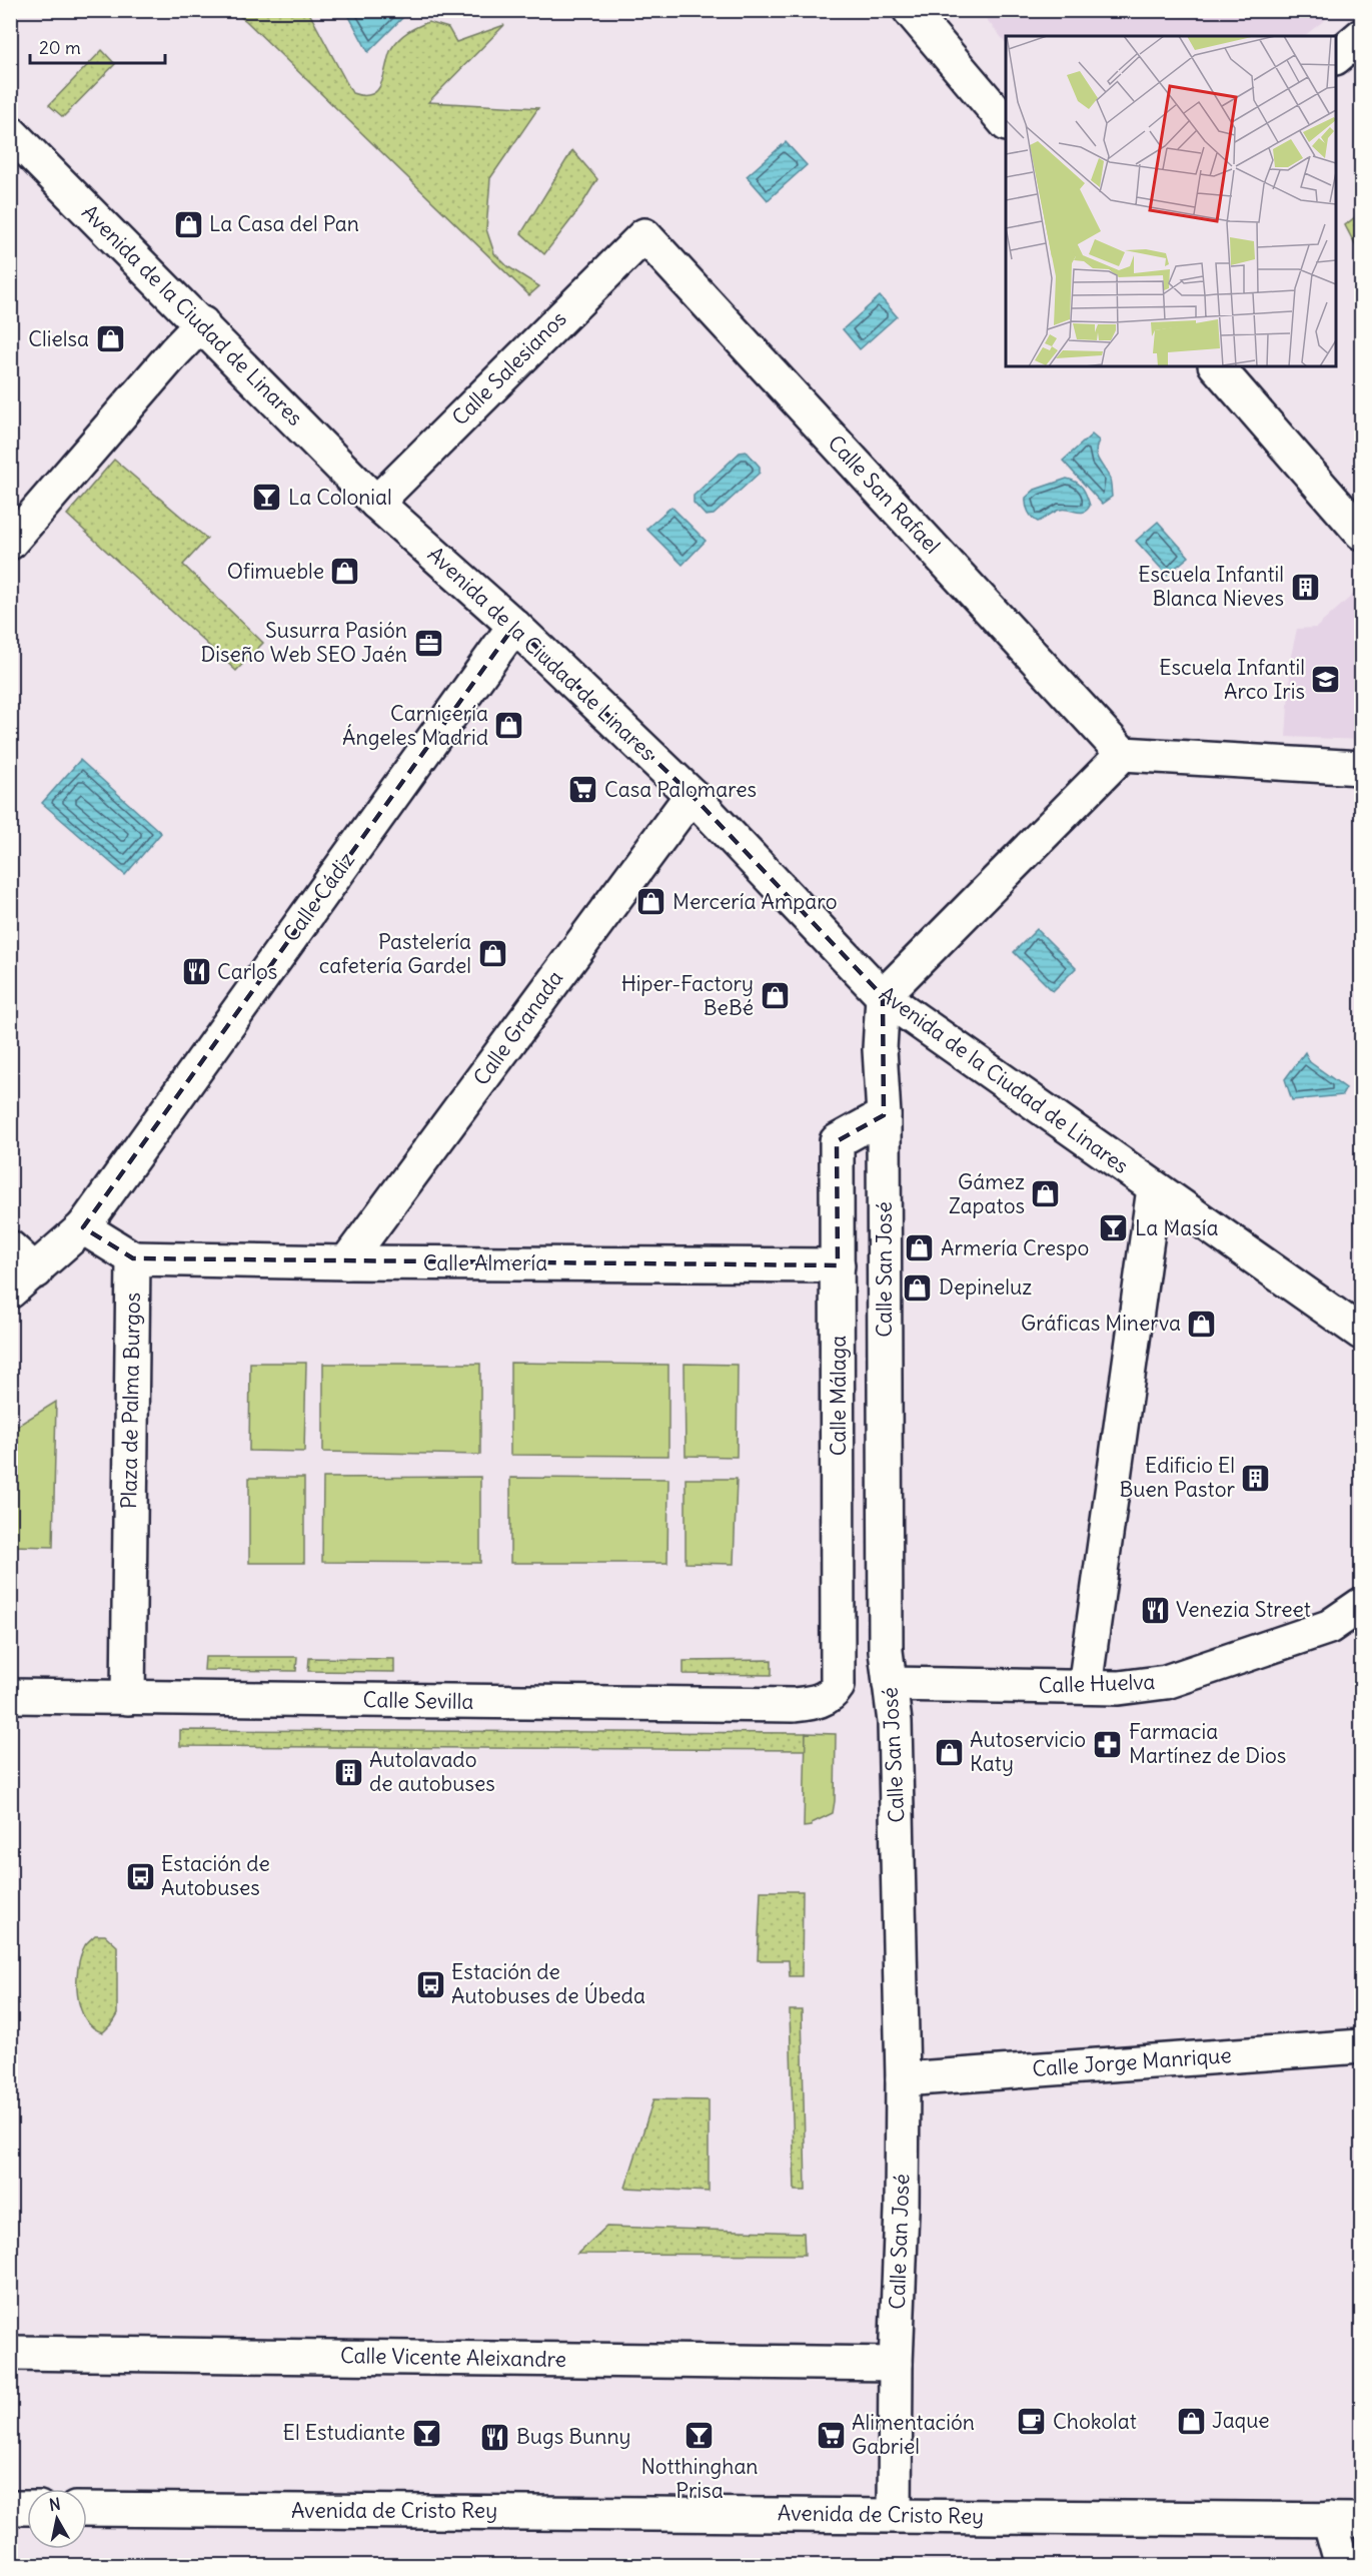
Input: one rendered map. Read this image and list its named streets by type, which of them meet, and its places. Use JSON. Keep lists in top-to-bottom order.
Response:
{
  "streets": {
    "street": [
      "Avenida de la Ciudad de Linares",
      "Calle Salesianos",
      "Calle San Rafael",
      "Calle Cádiz",
      "Calle Granada",
      "Calle Almería",
      "Calle San José",
      "Calle Málaga",
      "Plaza de Palma Burgos",
      "Calle Huelva",
      "Calle Sevilla",
      "Calle Jorge Manrique",
      "Calle Vicente Aleixandre",
      "Avenida de Cristo Rey"
    ]
  },
  "crossings": [
    ["Avenida de la Ciudad de Linares", "Calle Salesianos"],
    ["Avenida de la Ciudad de Linares", "Calle Cádiz"],
    ["Avenida de la Ciudad de Linares", "Calle Granada"],
    ["Avenida de la Ciudad de Linares", "Calle San José"],
    ["Calle Salesianos", "Calle San Rafael"],
    ["Calle Granada", "Calle Almería"],
    ["Calle Almería", "Calle Málaga"],
    ["Calle Almería", "Plaza de Palma Burgos"],
    ["Calle San José", "Calle Málaga"],
    ["Calle San José", "Calle Huelva"],
    ["Calle San José", "Calle Jorge Manrique"],
    ["Calle San José", "Calle Vicente Aleixandre"],
    ["Calle San José", "Avenida de Cristo Rey"],
    ["Calle Málaga", "Calle Sevilla"],
    ["Plaza de Palma Burgos", "Calle Sevilla"]
  ],
  "places": {
    "shop": [
      "La Casa del Pan",
      "Clielsa",
      "Ofimueble",
      "Carnicería Ángeles Madrid",
      "Mercería Amparo",
      "Pastelería cafetería Gardel",
      "Hiper-Factory BeBé",
      "Gámez Zapatos",
      "Armería Crespo",
      "Depineluz",
      "Gráficas Minerva",
      "Autoservicio Katy",
      "Jaque"
    ],
    "bar": [
      "La Colonial",
      "La Masía",
      "El Estudiante",
      "Notthinghan Prisa"
    ],
    "building": ["Escuela Infantil Blanca Nieves", "Edificio El Buen Pastor", "Autolavado de autobuses"],
    "office": ["Susurra Pasión Diseño Web SEO Jaén"],
    "school or university": ["Escuela Infantil Arco Iris"],
    "supermarket": ["Casa Palomares", "Alimentación Gabriel"],
    "restaurant": ["Carlos", "Venezia Street", "Bugs Bunny"],
    "pharmacy": ["Farmacia Martínez de Dios"],
    "bus stop": ["Estación de Autobuses", "Estación de Autobuses de Úbeda"],
    "cafe": ["Chokolat"]
  },
  "scale_bar": "20 m",
  "north": "top"
}
